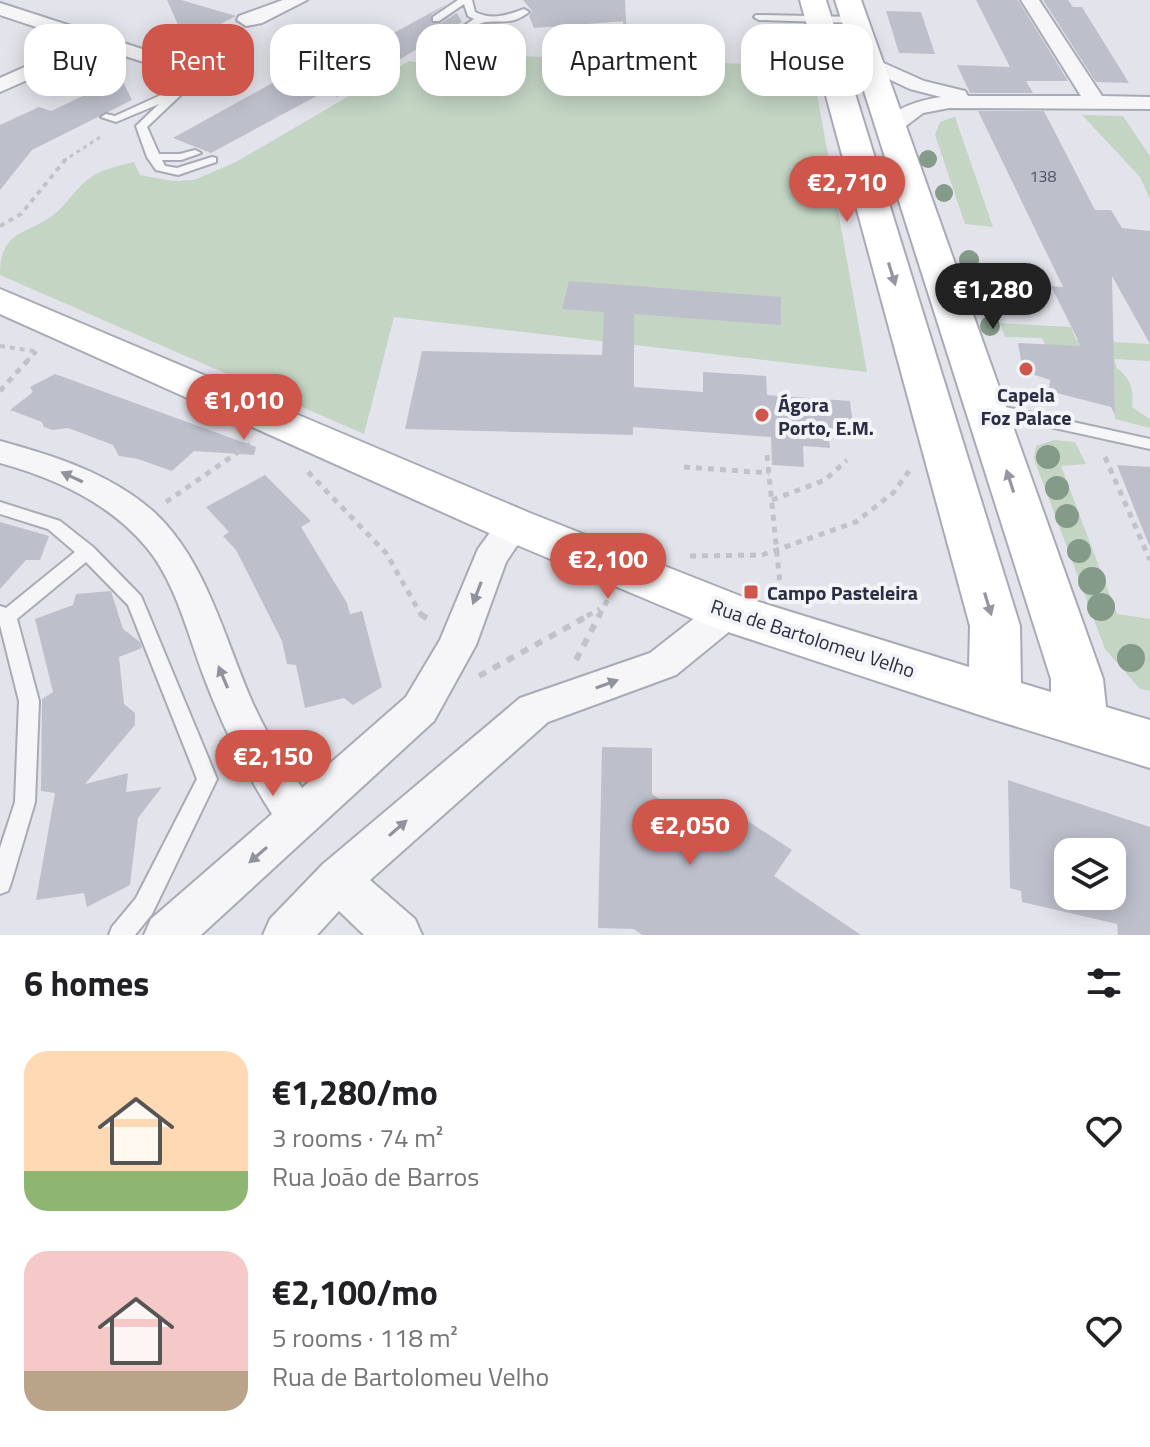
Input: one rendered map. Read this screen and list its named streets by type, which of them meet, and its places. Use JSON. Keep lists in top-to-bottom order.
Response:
{
  "streets": {
    "street": ["Rua de Bartolomeu Velho"]
  },
  "places": {
    "other": ["Capela Foz Palace", "Ágora Porto, E.M."],
    "transit": ["Campo Pasteleira"]
  },
  "house_numbers": ["138"],
  "page": {
    "chip": [
      "Buy",
      "Rent",
      "Filters",
      "New",
      "Apartment",
      "House"
    ],
    "price": [
      "€2,710",
      "€1,280",
      "€1,010",
      "€2,100",
      "€2,150",
      "€2,050"
    ],
    "heading": "6 homes",
    "list": [
      {
        "name": "€1,280/mo",
        "note": "3 rooms · 74 m² · Rua João de Barros"
      },
      {
        "name": "€2,100/mo",
        "note": "5 rooms · 118 m² · Rua de Bartolomeu Velho"
      }
    ]
  }
}
